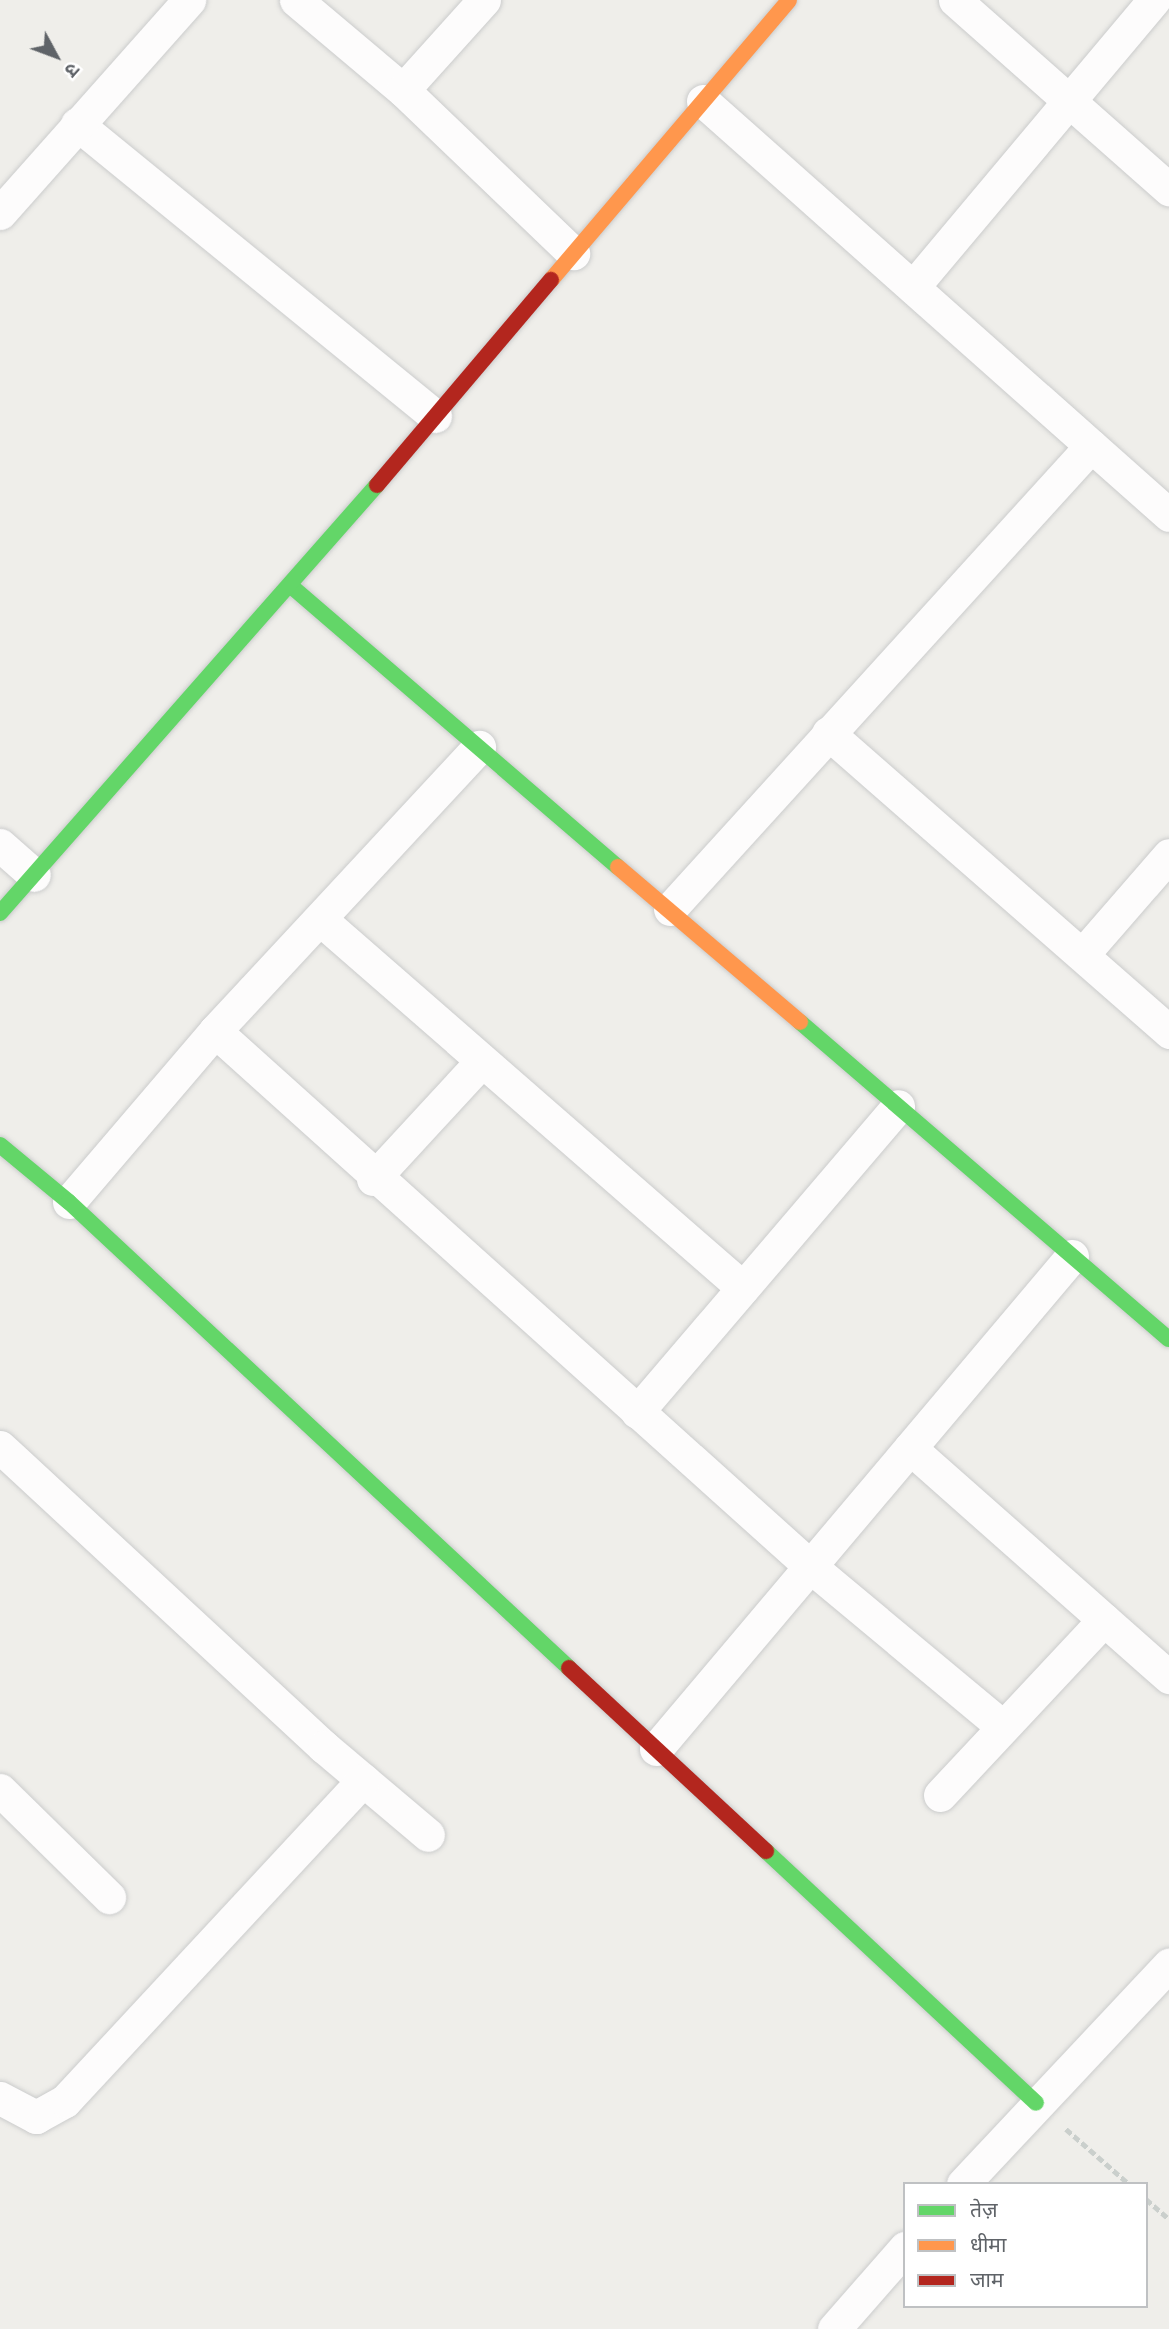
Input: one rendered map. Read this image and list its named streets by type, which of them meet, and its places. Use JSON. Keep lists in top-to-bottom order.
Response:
{
  "legend": ["तेज़", "धीमा", "जाम"],
  "north": "bottom right"
}
